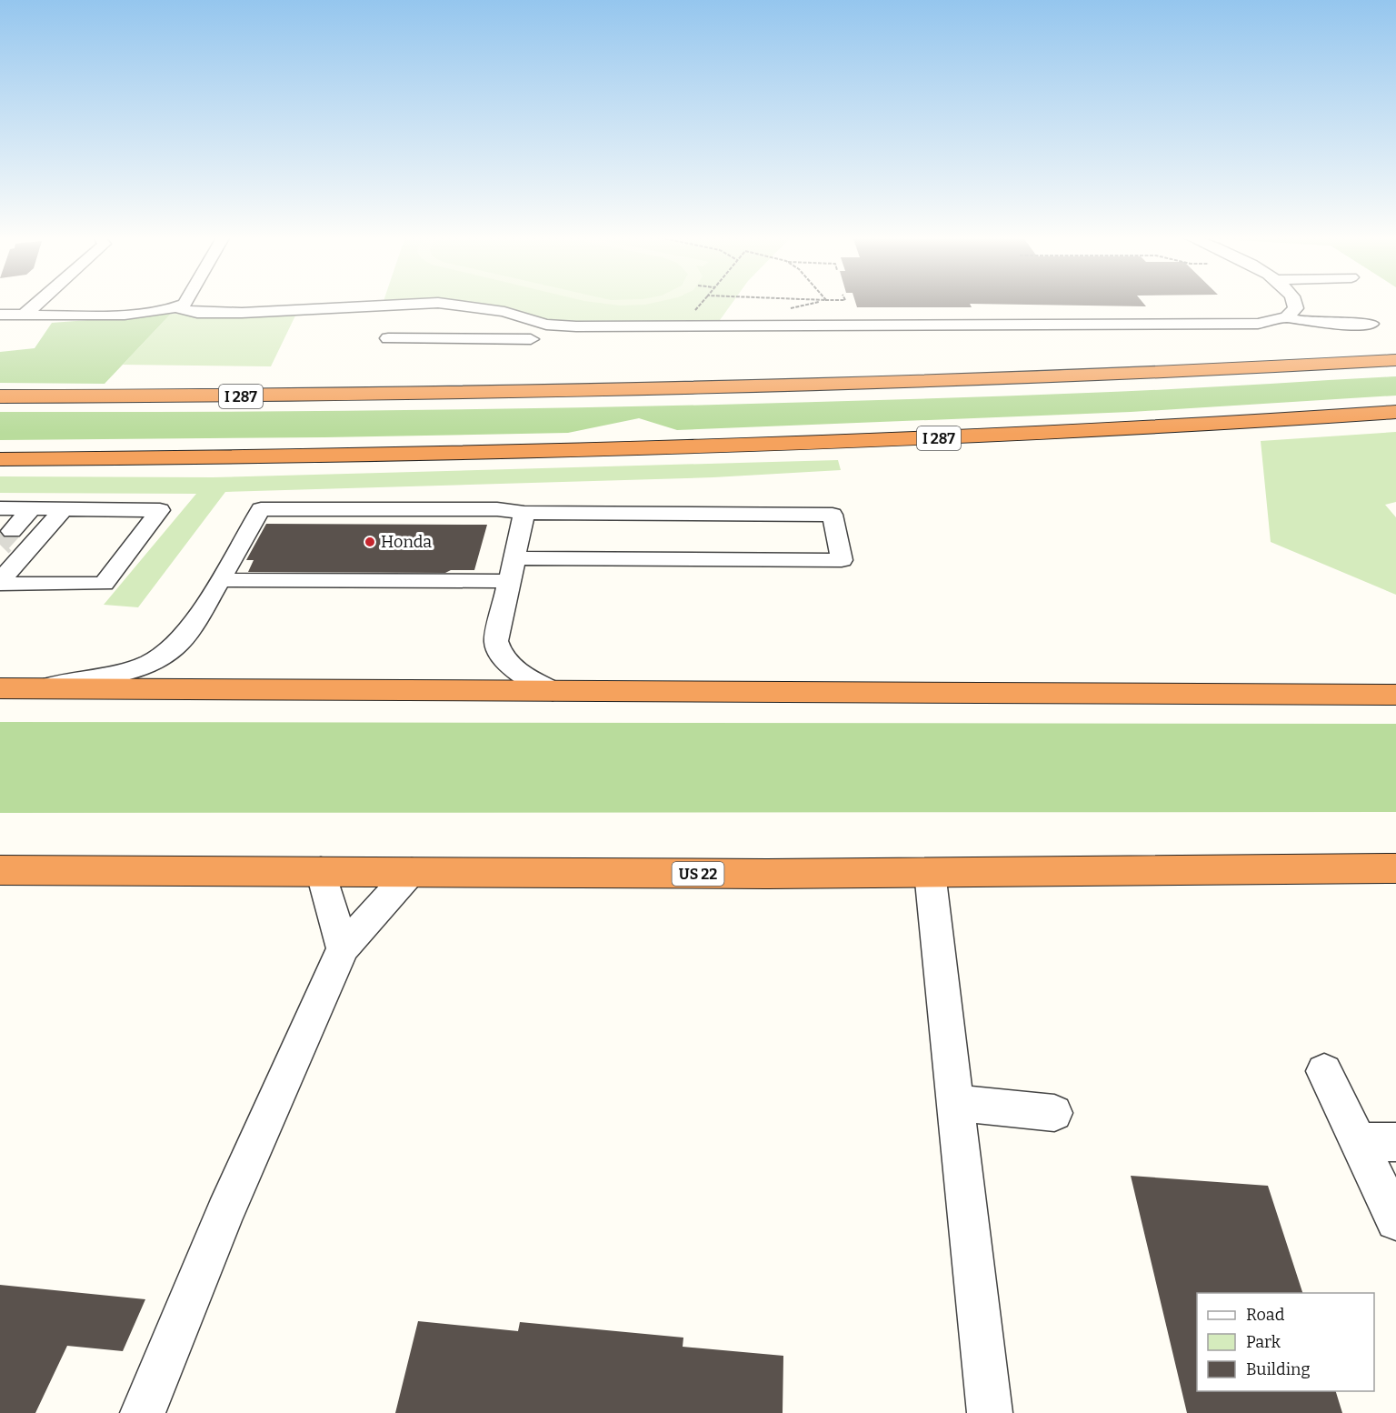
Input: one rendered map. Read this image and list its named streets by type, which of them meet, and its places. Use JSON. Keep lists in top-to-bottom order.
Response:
{
  "streets": {
    "highway": ["I 287", "US 22"]
  },
  "places": ["Honda"],
  "legend": ["Road", "Park", "Building"]
}
